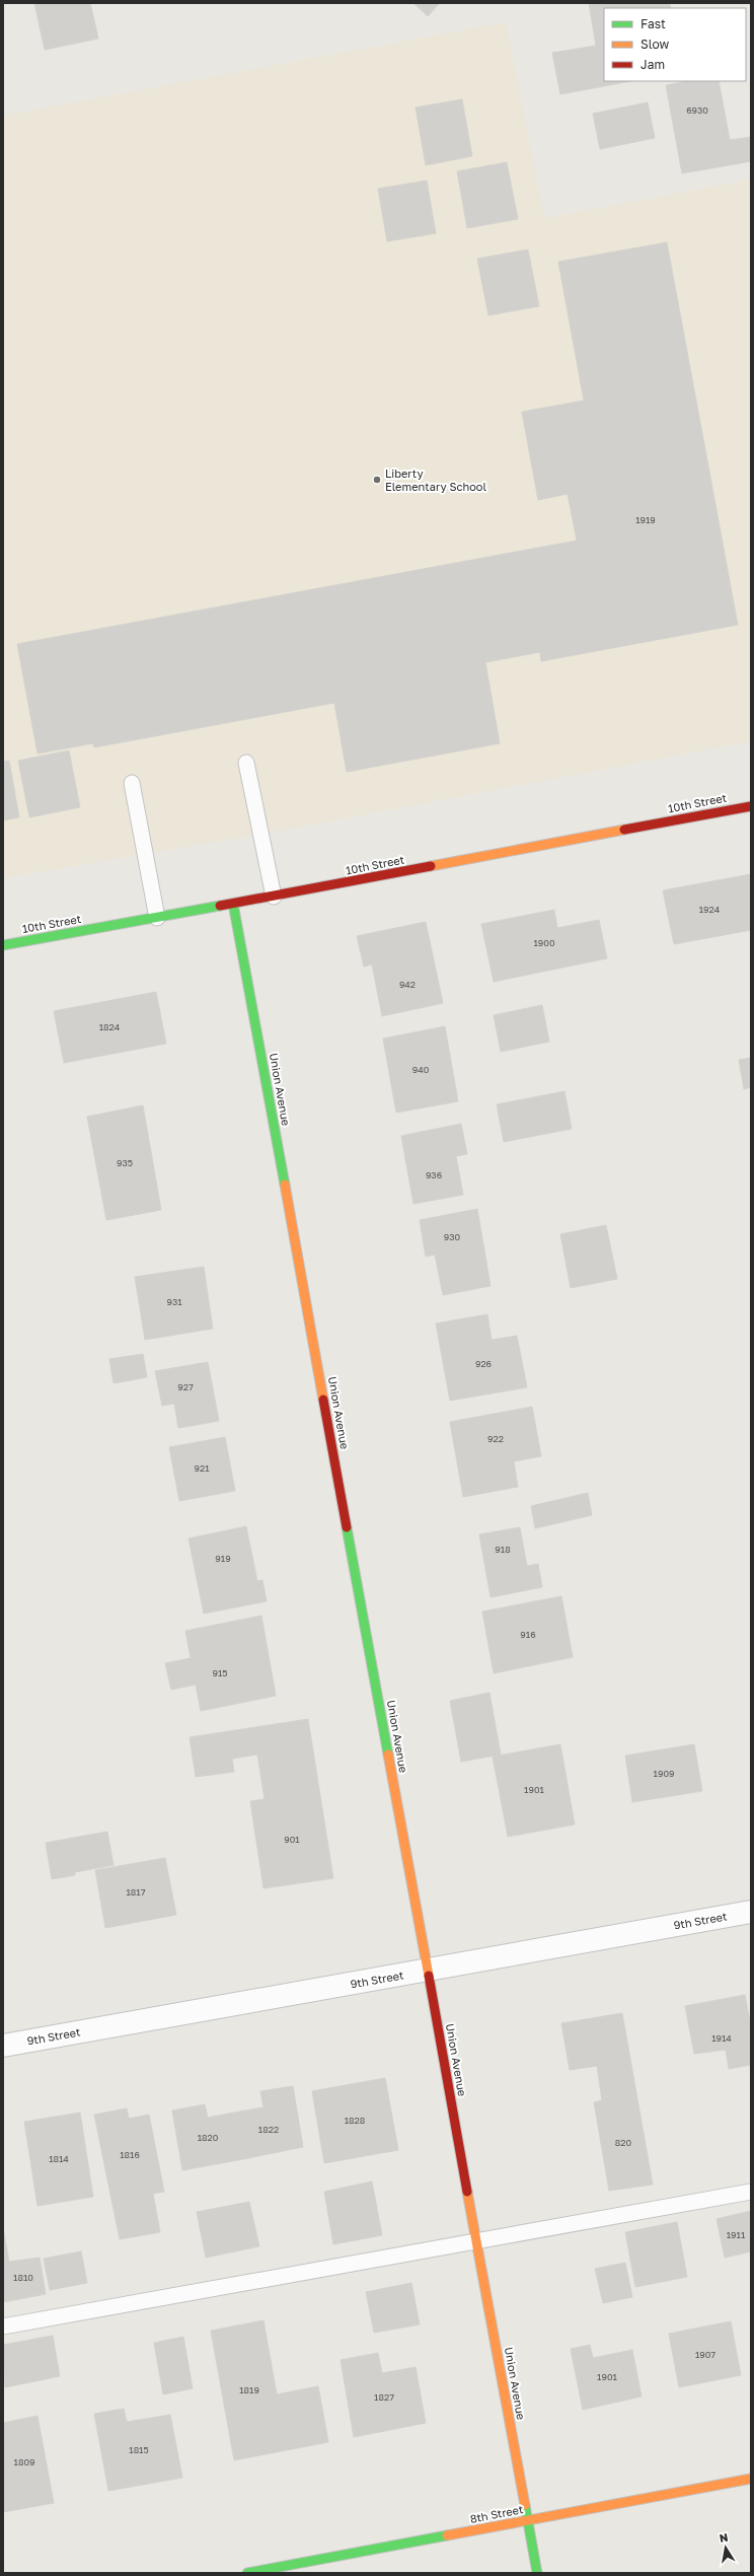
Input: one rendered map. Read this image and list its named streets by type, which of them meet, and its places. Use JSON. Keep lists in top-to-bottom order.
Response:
{
  "streets": {
    "street": [
      "10th Street",
      "Union Avenue",
      "9th Street",
      "8th Street"
    ]
  },
  "crossings": [
    ["10th Street", "Union Avenue"],
    ["Union Avenue", "9th Street"],
    ["Union Avenue", "8th Street"]
  ],
  "places": ["Liberty Elementary School"],
  "house_numbers": [
    "6930",
    "1919",
    "1924",
    "1900",
    "942",
    "1824",
    "940",
    "935",
    "936",
    "930",
    "931",
    "926",
    "927",
    "922",
    "921",
    "918",
    "919",
    "916",
    "915",
    "1909",
    "1901",
    "901",
    "1817",
    "1914",
    "1828",
    "1822",
    "1820",
    "820",
    "1816",
    "1814",
    "1911",
    "1810",
    "1907",
    "1901",
    "1819",
    "1827",
    "1815",
    "1809"
  ],
  "legend": ["Fast", "Slow", "Jam"],
  "north": "top"
}
